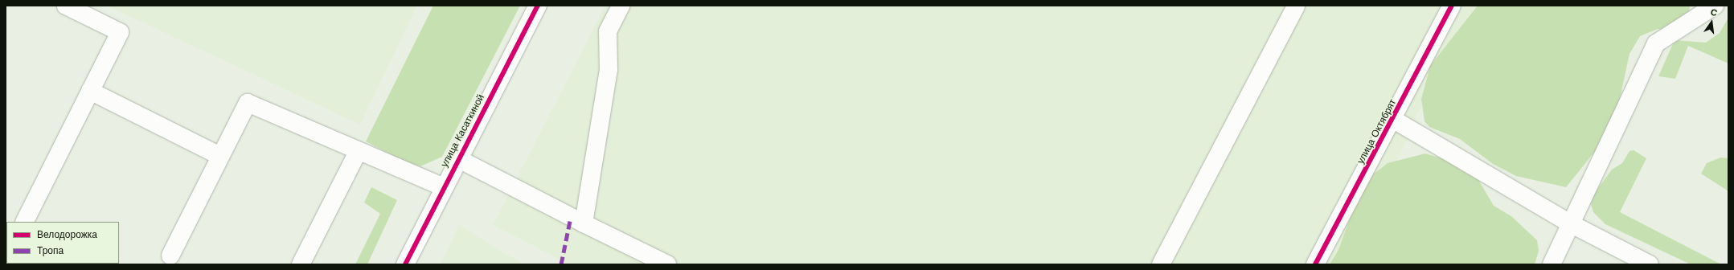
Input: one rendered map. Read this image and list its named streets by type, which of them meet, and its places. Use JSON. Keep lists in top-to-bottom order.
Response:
{
  "streets": {
    "street": ["улица Касаткиной", "улица Октябрят"]
  },
  "legend": ["Велодорожка", "Тропа"],
  "north": "top"
}
